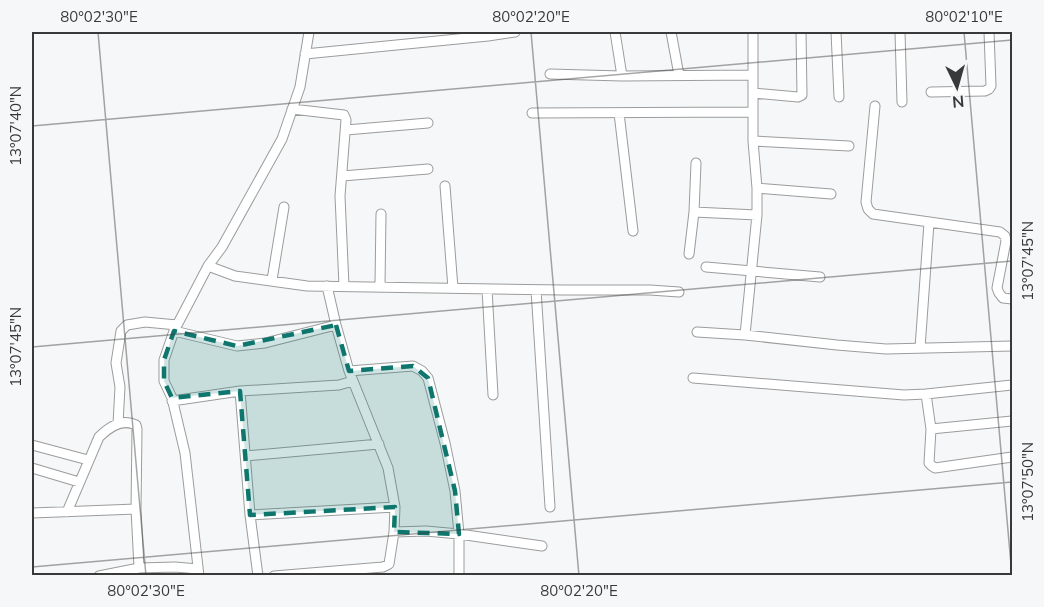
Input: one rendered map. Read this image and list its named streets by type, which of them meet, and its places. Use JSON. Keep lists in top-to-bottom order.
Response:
{
  "north": "bottom",
  "coordinates": [
    "80°02'30\"E",
    "80°02'20\"E",
    "80°02'10\"E",
    "13°07'40\"N",
    "13°07'45\"N",
    "13°07'50\"N"
  ]
}
